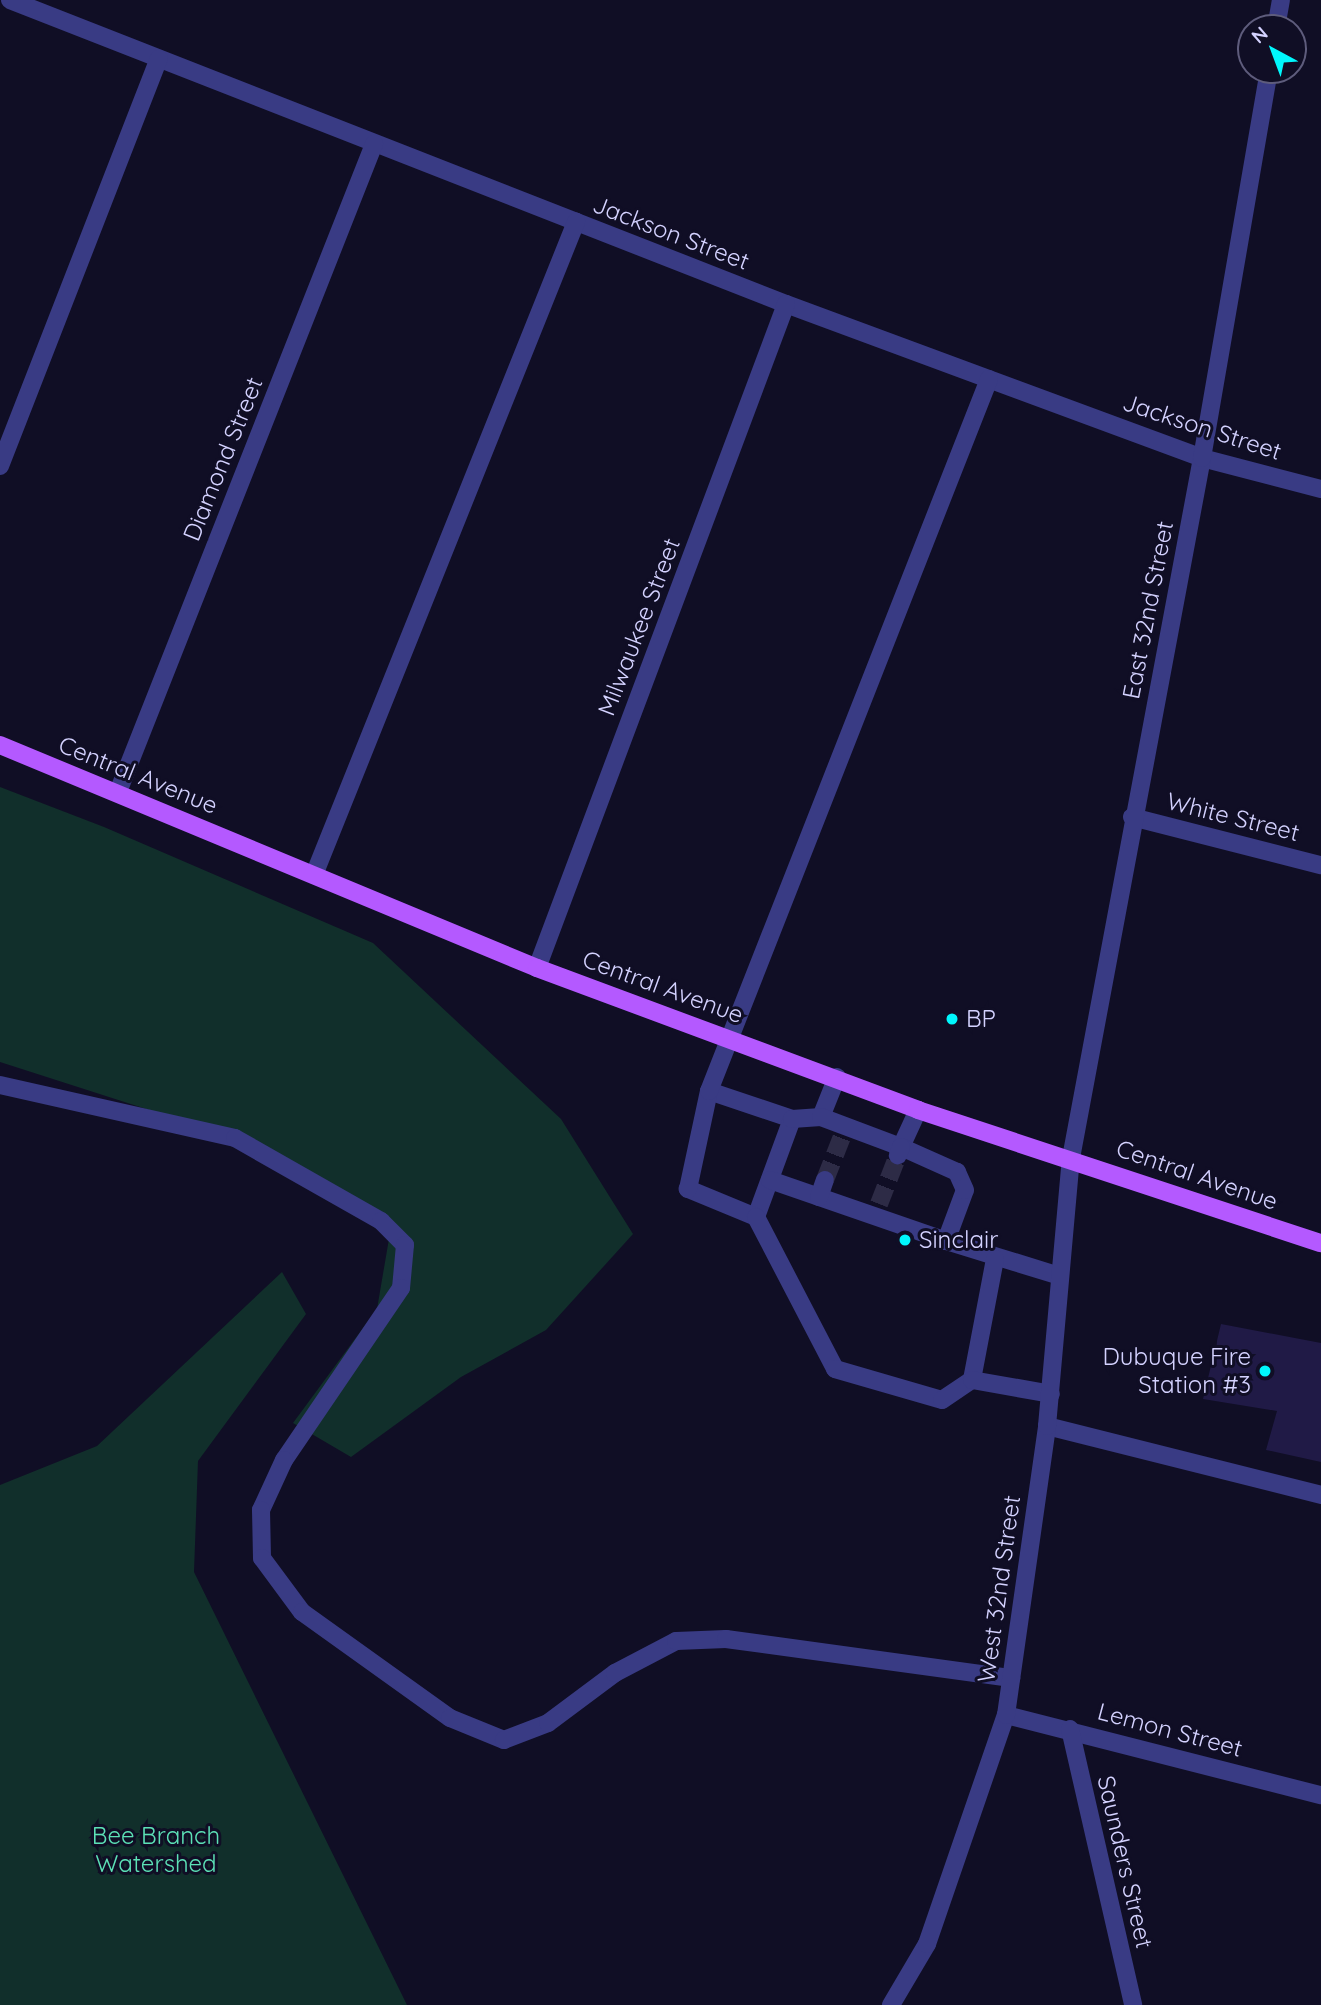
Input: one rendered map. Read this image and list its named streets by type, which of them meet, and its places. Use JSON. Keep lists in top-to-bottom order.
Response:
{
  "streets": {
    "main road": ["Central Avenue"],
    "street": [
      "Jackson Street",
      "Diamond Street",
      "East 32nd Street",
      "Milwaukee Street",
      "White Street",
      "West 32nd Street",
      "Lemon Street",
      "Saunders Street"
    ]
  },
  "crossings": [
    ["Jackson Street", "Diamond Street"],
    ["Jackson Street", "East 32nd Street"],
    ["Jackson Street", "Milwaukee Street"],
    ["Diamond Street", "Central Avenue"],
    ["East 32nd Street", "Central Avenue"],
    ["East 32nd Street", "White Street"],
    ["East 32nd Street", "West 32nd Street"],
    ["Milwaukee Street", "Central Avenue"],
    ["Central Avenue", "West 32nd Street"],
    ["West 32nd Street", "Lemon Street"],
    ["Lemon Street", "Saunders Street"]
  ],
  "parks": ["Bee Branch Watershed"],
  "places": ["BP", "Sinclair", "Dubuque Fire Station #3"],
  "north": "top left"
}
